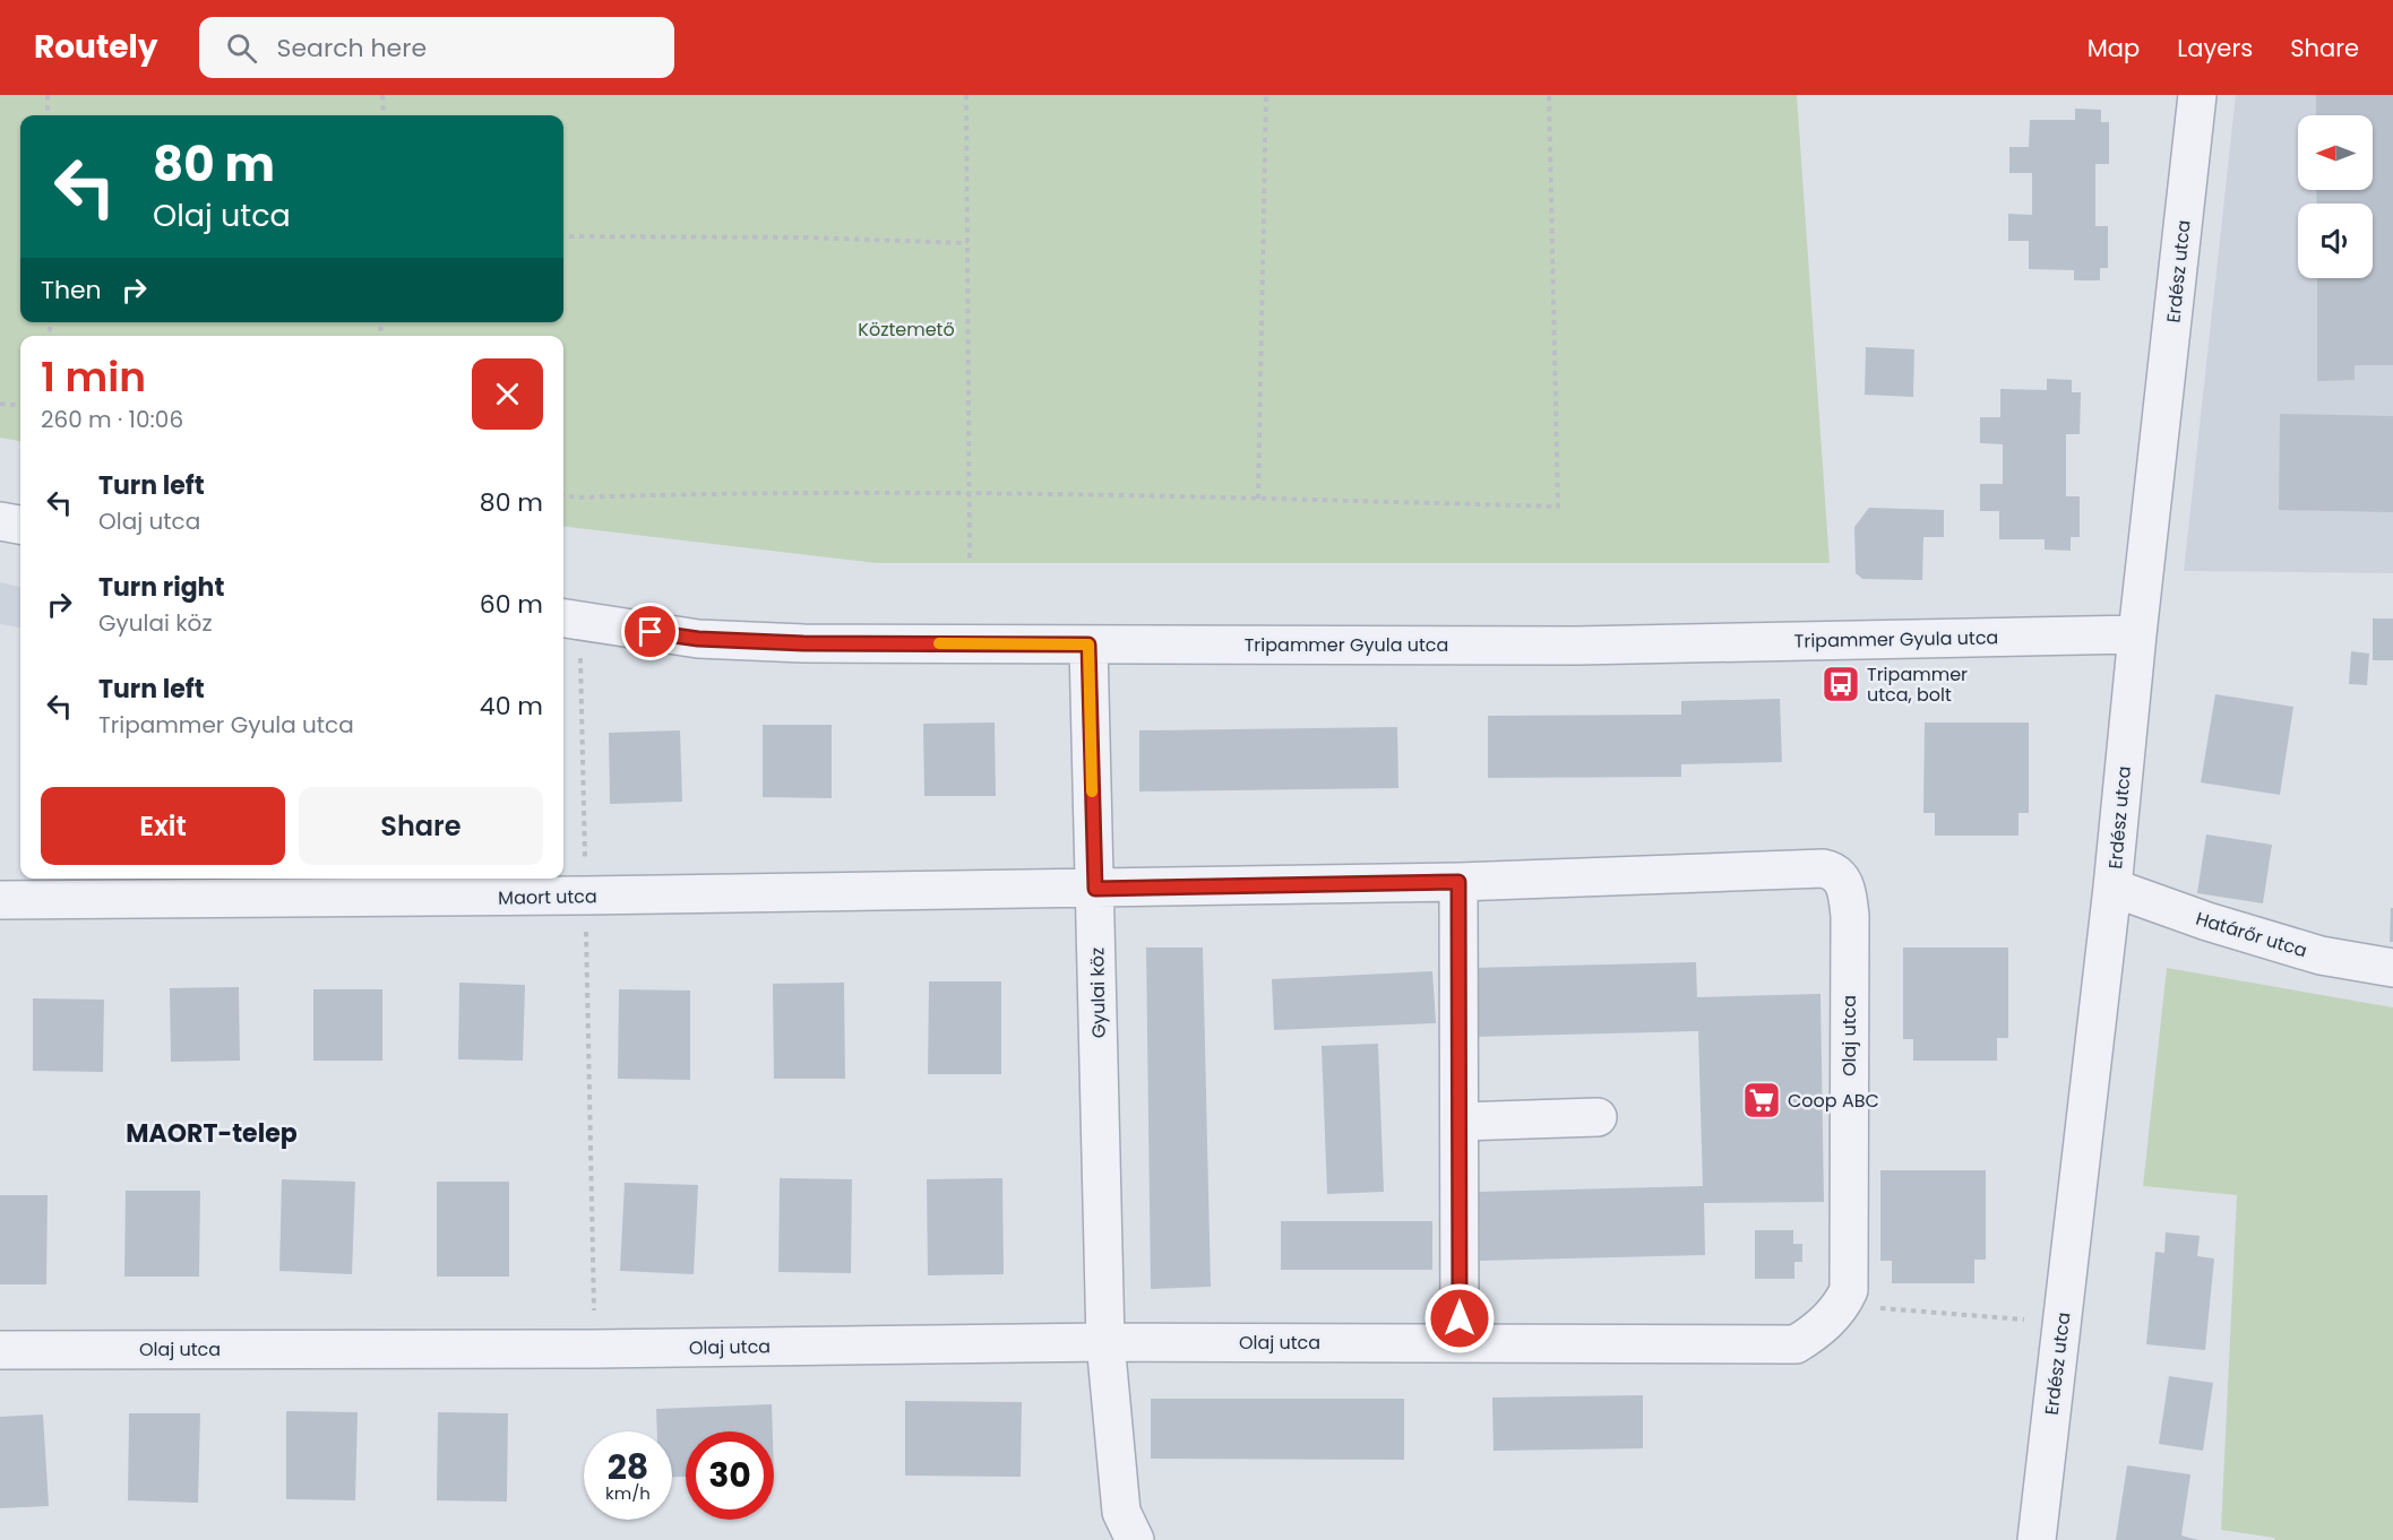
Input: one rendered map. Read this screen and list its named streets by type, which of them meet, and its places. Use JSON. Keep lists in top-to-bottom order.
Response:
{
  "streets": {
    "street": [
      "Erdész utca",
      "Tripammer Gyula utca",
      "Maort utca",
      "Határőr utca",
      "Gyulai köz",
      "Olaj utca"
    ]
  },
  "crossings": [
    ["Erdész utca", "Tripammer Gyula utca"],
    ["Erdész utca", "Határőr utca"],
    ["Tripammer Gyula utca", "Gyulai köz"],
    ["Maort utca", "Gyulai köz"],
    ["Maort utca", "Olaj utca"],
    ["Gyulai köz", "Olaj utca"]
  ],
  "districts": ["MAORT-telep"],
  "parks": ["Köztemető"],
  "places": {
    "bus stop": ["Tripammer utca, bolt"],
    "supermarket": ["Coop ABC"]
  },
  "north": "left",
  "page": {
    "header": "Routely",
    "search": "Search here",
    "nav": ["Map", "Layers", "Share"],
    "turn": ["80 m", "Olaj utca"],
    "then": "Then",
    "heading": ["1 min", "260 m · 10:06"],
    "list": [
      {
        "name": "Turn left",
        "note": "Olaj utca",
        "value": "80 m"
      },
      {
        "name": "Turn right",
        "note": "Gyulai köz",
        "value": "60 m"
      },
      {
        "name": "Turn left",
        "note": "Tripammer Gyula utca",
        "value": "40 m"
      }
    ],
    "buttons": ["Exit", "Share"],
    "speed": "28 km/h",
    "limit": "30"
  }
}
